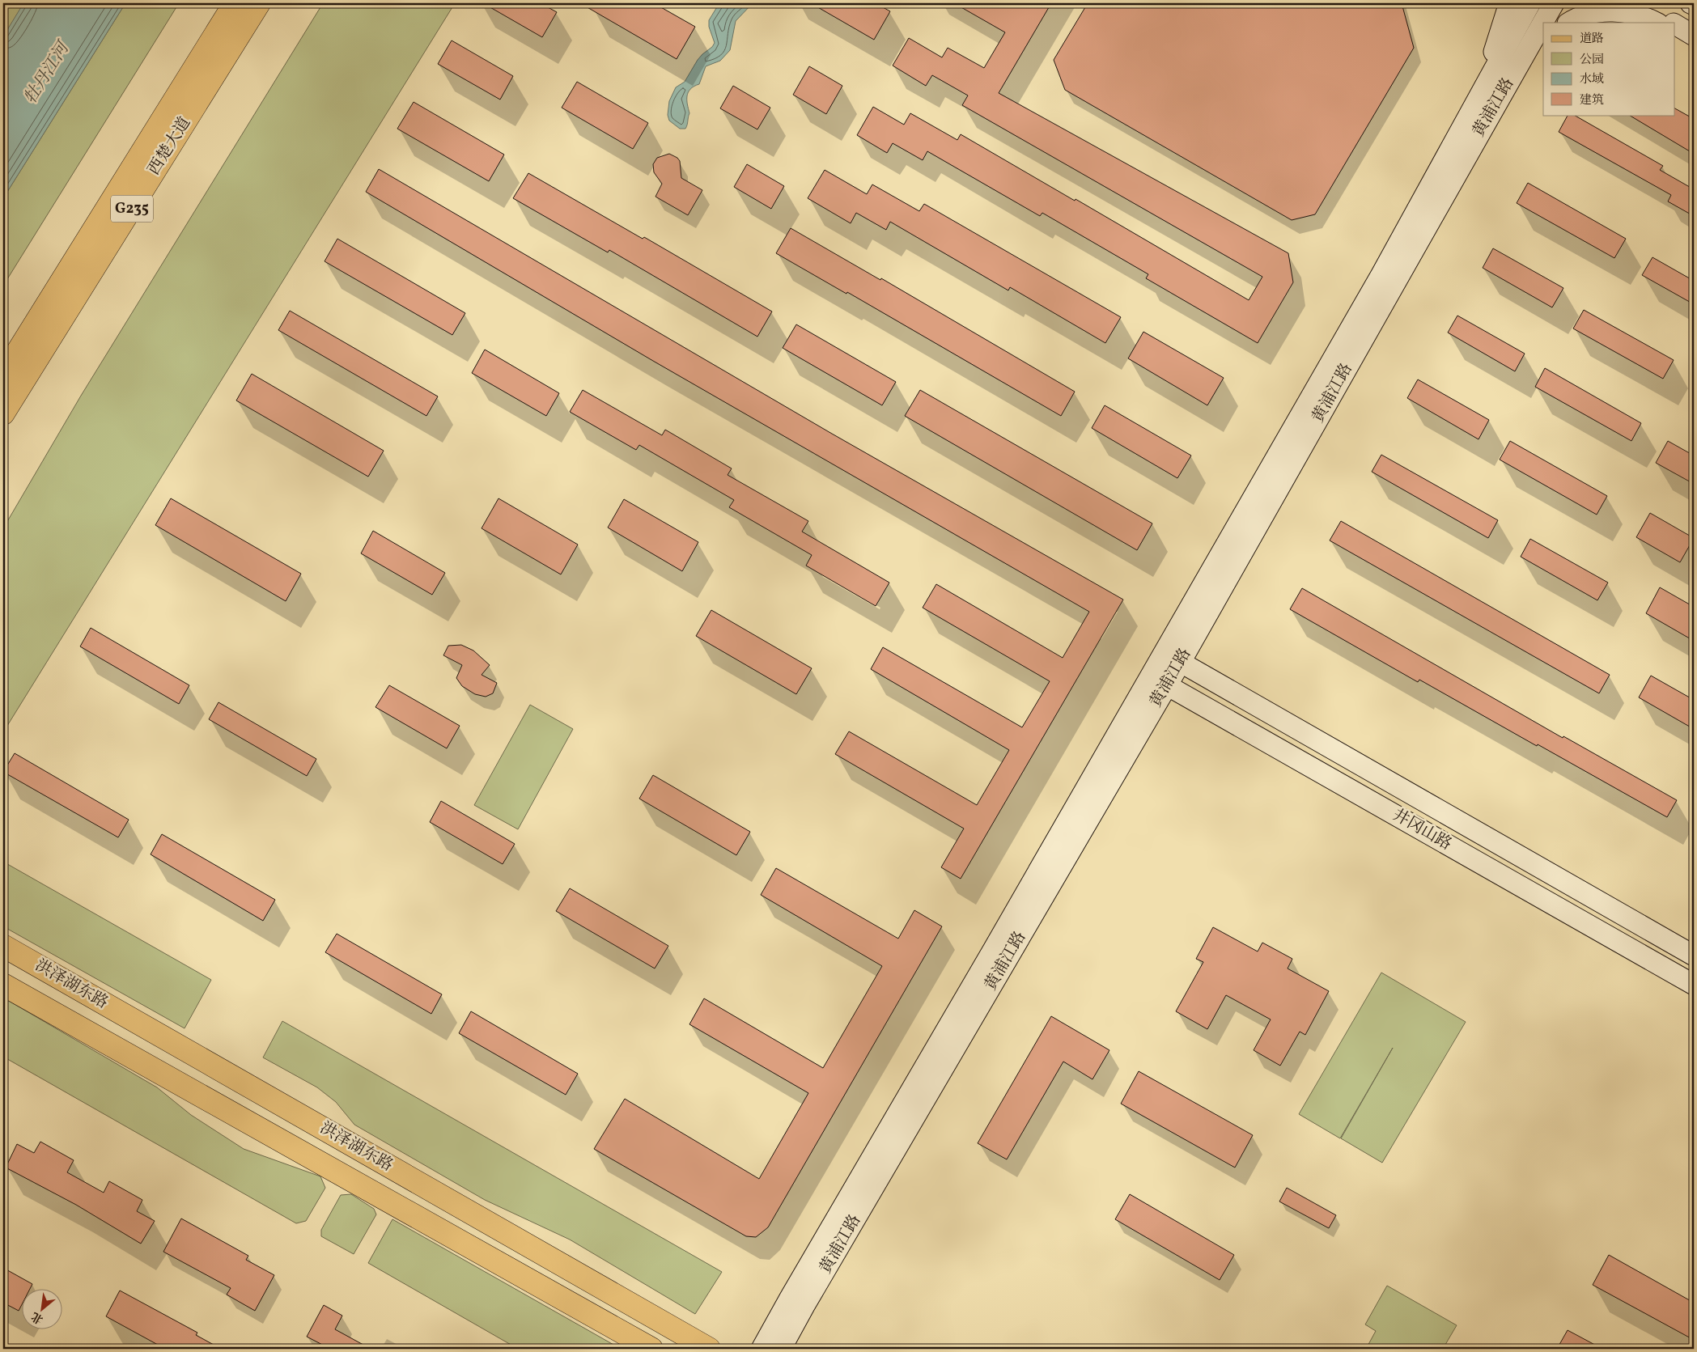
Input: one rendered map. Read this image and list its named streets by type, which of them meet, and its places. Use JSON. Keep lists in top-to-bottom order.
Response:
{
  "streets": {
    "main road": ["西楚大道", "G235", "洪泽湖东路"],
    "street": ["黄浦江路", "井冈山路"]
  },
  "crossings": [
    ["黄浦江路", "井冈山路"]
  ],
  "water": ["牡丹江河"],
  "legend": [
    "道路",
    "公园",
    "水域",
    "建筑"
  ],
  "north": "bottom left"
}
